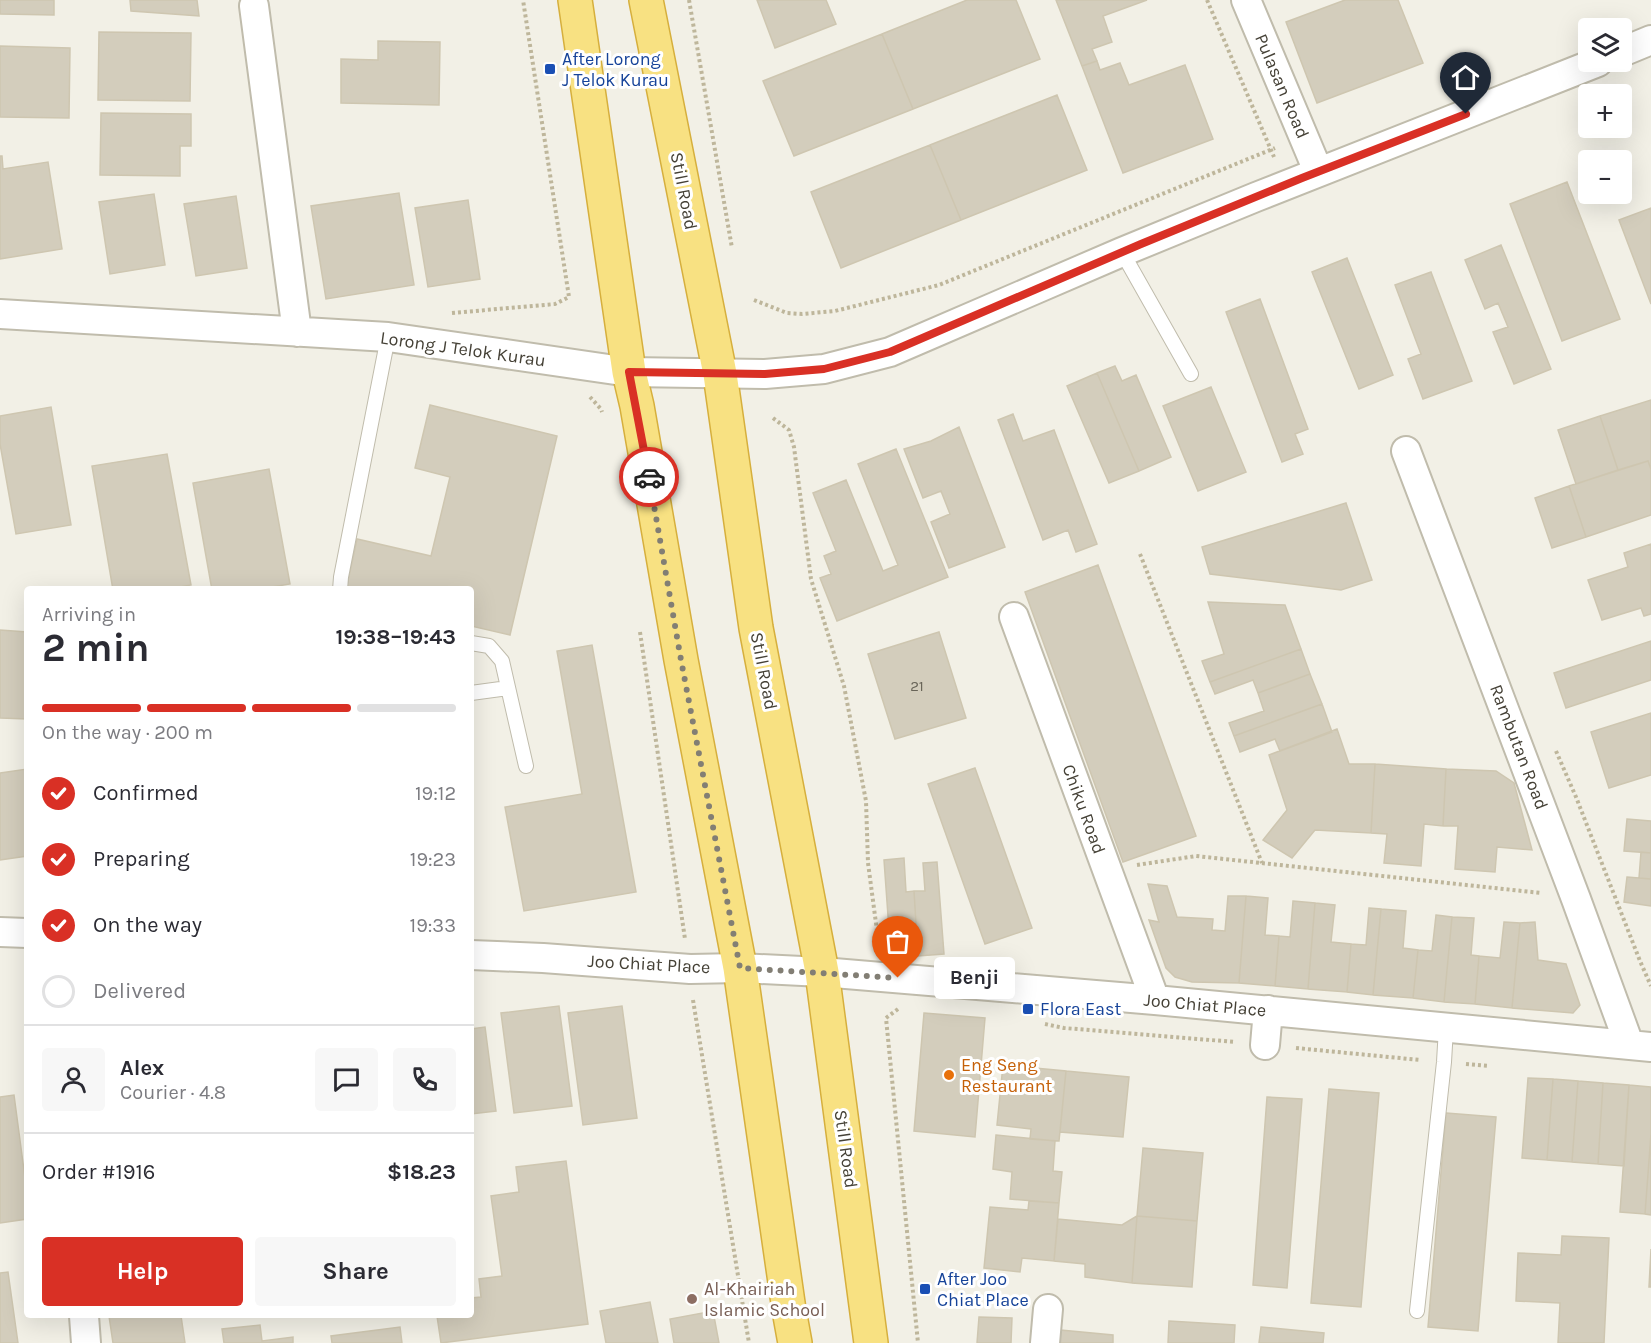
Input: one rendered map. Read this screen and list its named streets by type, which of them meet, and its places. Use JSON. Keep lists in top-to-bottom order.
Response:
{
  "streets": {
    "highway": ["Still Road"],
    "street": [
      "Pulasan Road",
      "Lorong J Telok Kurau",
      "Rambutan Road",
      "Chiku Road",
      "Joo Chiat Place"
    ]
  },
  "crossings": [
    ["Pulasan Road", "Lorong J Telok Kurau"],
    ["Still Road", "Lorong J Telok Kurau"],
    ["Still Road", "Joo Chiat Place"],
    ["Rambutan Road", "Joo Chiat Place"],
    ["Chiku Road", "Joo Chiat Place"]
  ],
  "places": {
    "transit": ["After Lorong J Telok Kurau", "Flora East", "After Joo Chiat Place"],
    "other": ["Benji", "Eng Seng Restaurant", "Al-Khairiah Islamic School"]
  },
  "house_numbers": ["21"],
  "page": {
    "map_buttons": ["+", "−"],
    "heading": ["2 min", "Arriving in", "19:38–19:43"],
    "panel": [
      "Alex",
      "Courier · 4.8",
      "Order #1916",
      "$18.23"
    ],
    "bar": "On the way · 200 m",
    "list": [
      ["Confirmed", "19:12"],
      ["Preparing", "19:23"],
      ["On the way", "19:33"],
      "Delivered"
    ],
    "bubble": "Benji",
    "buttons": ["Help", "Share"]
  }
}
